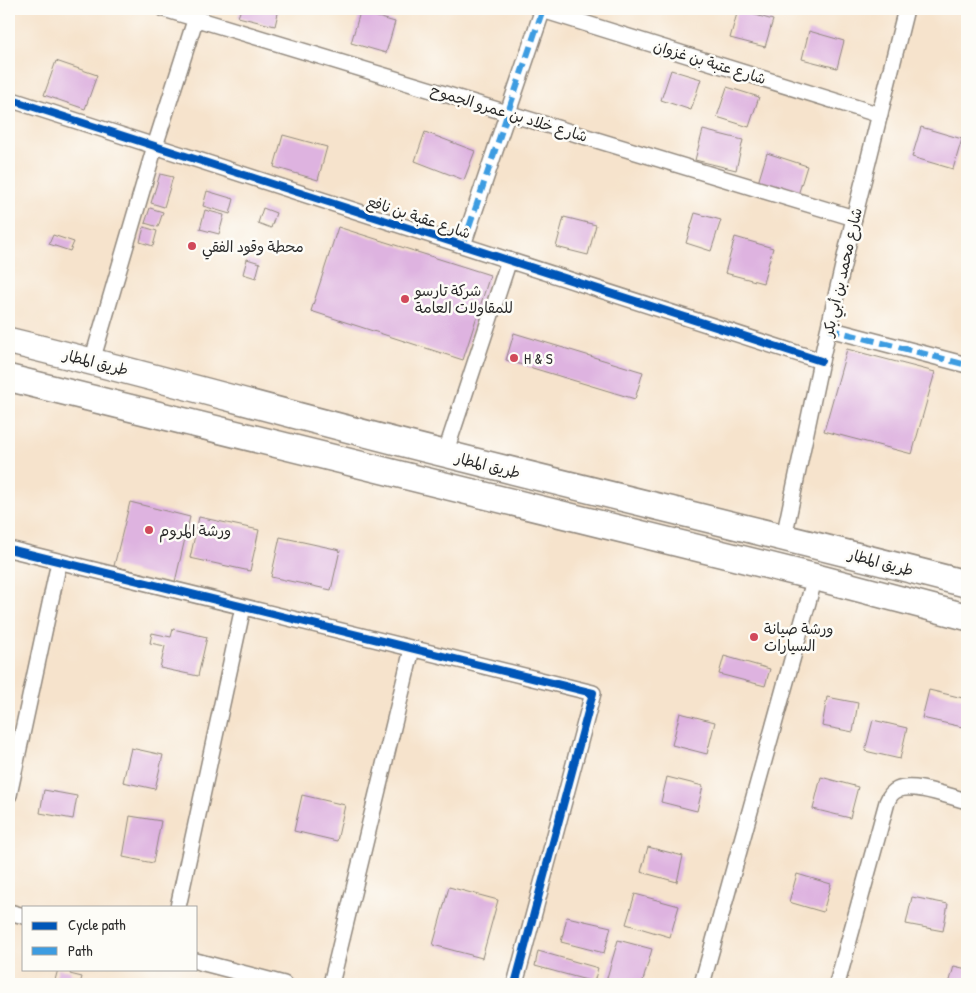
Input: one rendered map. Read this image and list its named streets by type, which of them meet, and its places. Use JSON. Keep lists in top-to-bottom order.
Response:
{
  "streets": {
    "highway": ["طريق المطار"],
    "street": [
      "شارع عتبة بن غزوان",
      "شارع خلاد بن عمرو الجموح",
      "شارع عقبة بن نافع",
      "شارع محمد بن أبي بكر"
    ]
  },
  "crossings": [
    ["شارع عتبة بن غزوان", "شارع محمد بن أبي بكر"],
    ["شارع خلاد بن عمرو الجموح", "شارع محمد بن أبي بكر"],
    ["شارع عقبة بن نافع", "شارع محمد بن أبي بكر"],
    ["شارع محمد بن أبي بكر", "طريق المطار"]
  ],
  "places": [
    "محطة وقود الفقي",
    "شركة تارسو للمقاولات العامة",
    "H & S",
    "ورشة المروم",
    "ورشة صيانة السيارات"
  ],
  "legend": ["Cycle path", "Path"]
}
